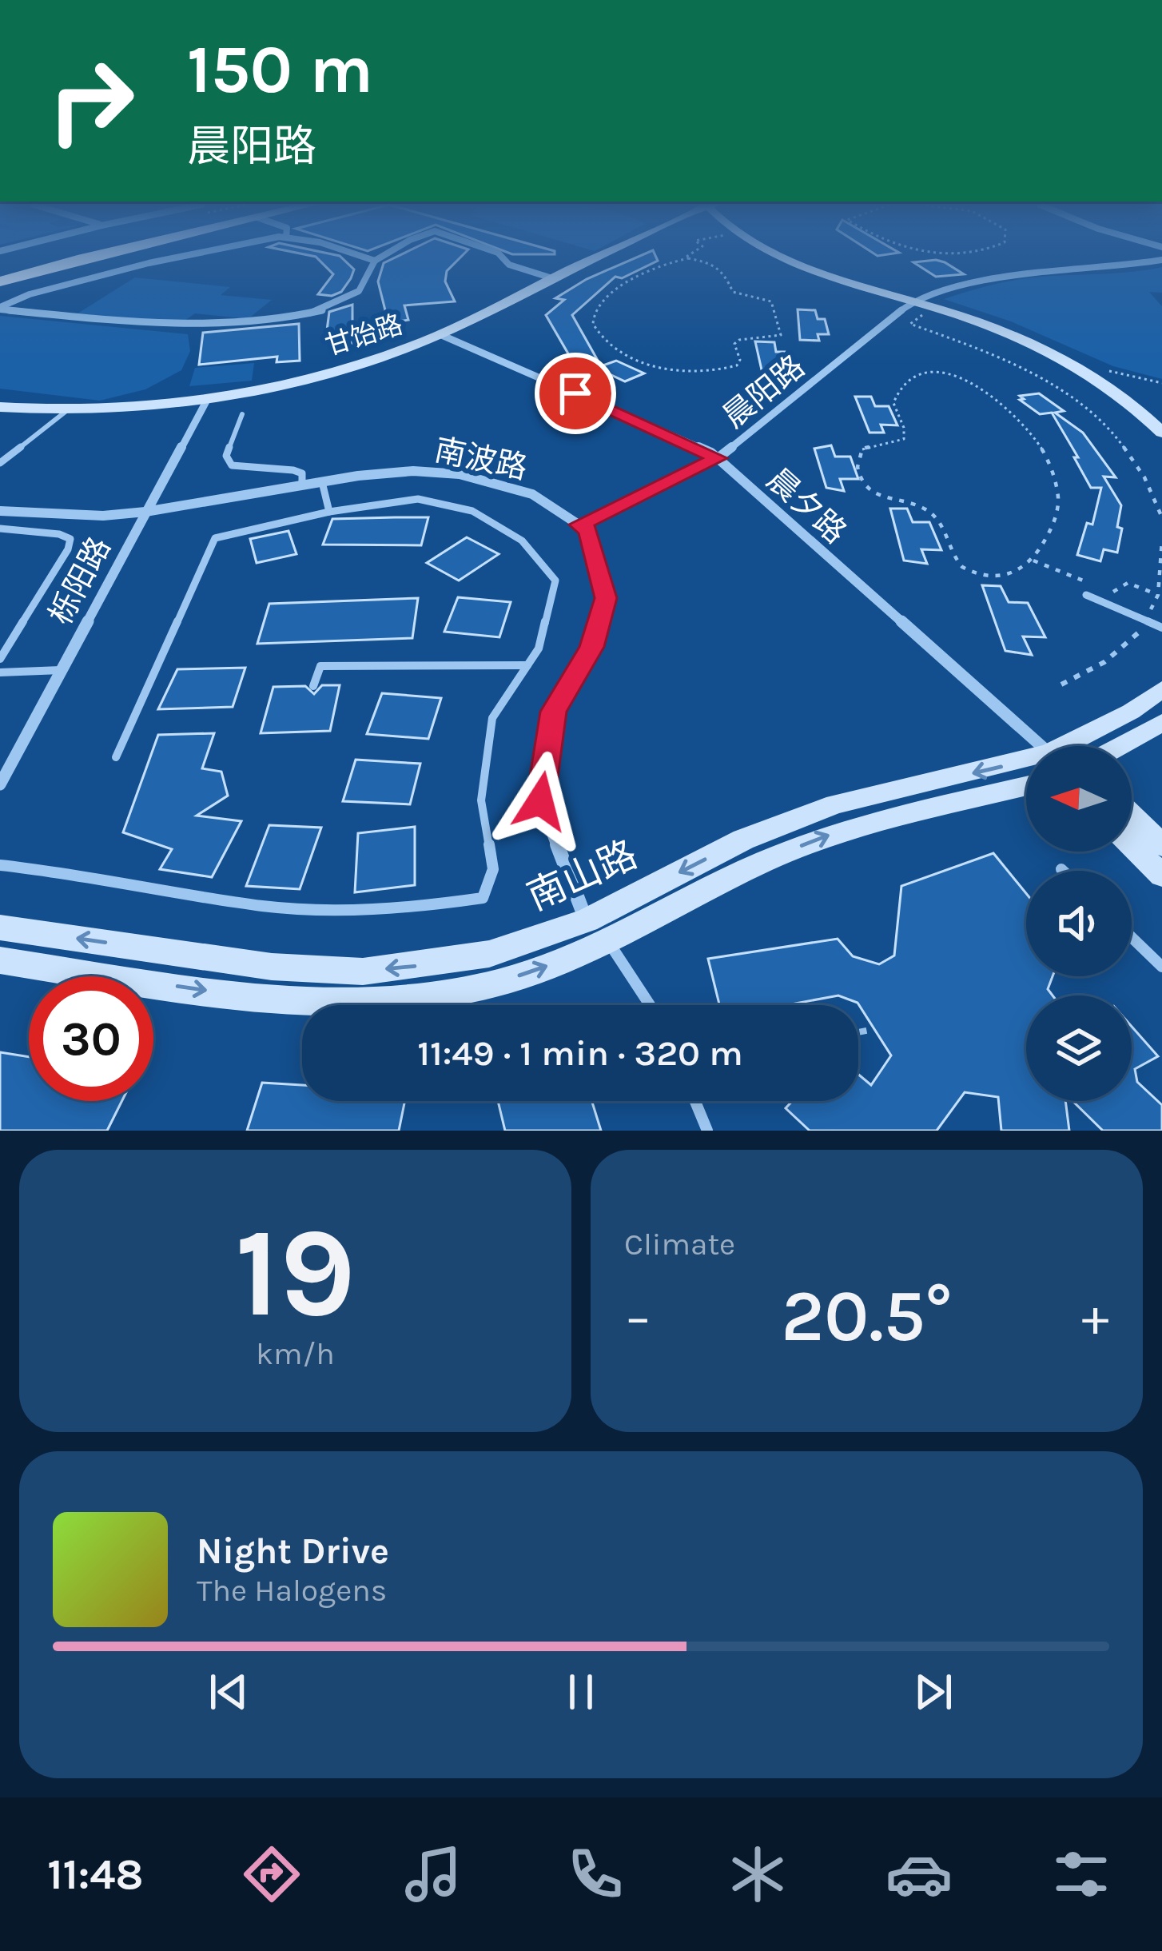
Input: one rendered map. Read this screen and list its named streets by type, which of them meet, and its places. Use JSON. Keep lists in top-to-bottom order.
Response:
{
  "streets": {
    "main road": ["甘饴路", "南山路"],
    "street": [
      "晨阳路",
      "南波路",
      "晨夕路",
      "栎阳路"
    ]
  },
  "crossings": [
    ["甘饴路", "晨夕路"],
    ["甘饴路", "栎阳路"],
    ["晨阳路", "南波路"],
    ["晨阳路", "晨夕路"],
    ["南波路", "栎阳路"]
  ],
  "north": "left",
  "page": {
    "turn": ["150 m", "晨阳路"],
    "limit": "30",
    "trip": "11:49 · 1 min · 320 m",
    "tile": [
      ["19", "km/h"],
      "Climate"
    ],
    "heat": ["−", "20.5°", "+"],
    "song": ["Night Drive", "The Halogens"],
    "tabs": "11:48"
  }
}
